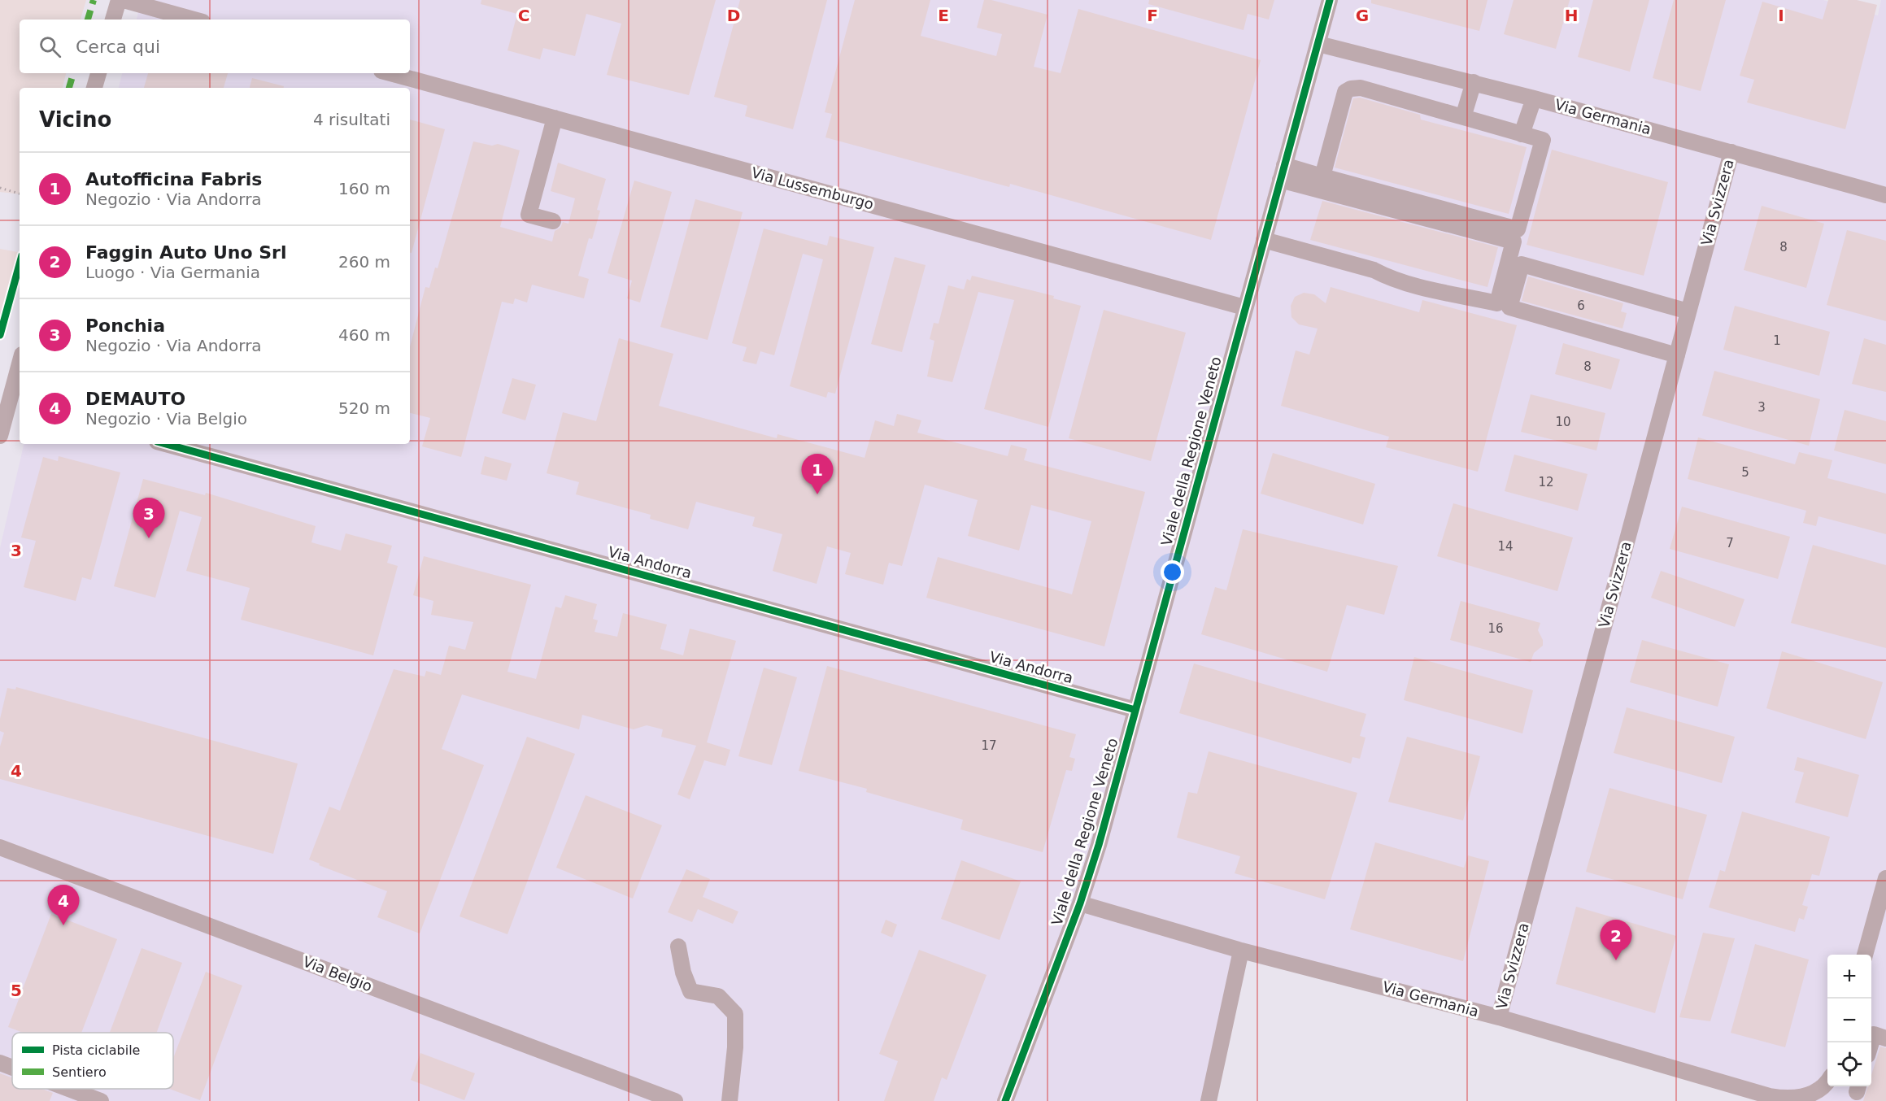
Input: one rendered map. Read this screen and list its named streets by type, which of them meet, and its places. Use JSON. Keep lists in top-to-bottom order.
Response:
{
  "streets": {
    "street": [
      "Via Germania",
      "Via Lussemburgo",
      "Via Svizzera",
      "Viale della Regione Veneto",
      "Via Andorra",
      "Via Belgio"
    ]
  },
  "crossings": [
    ["Via Germania", "Via Svizzera"],
    ["Via Germania", "Viale della Regione Veneto"],
    ["Via Lussemburgo", "Viale della Regione Veneto"],
    ["Viale della Regione Veneto", "Via Andorra"]
  ],
  "house_numbers": [
    "8",
    "6",
    "1",
    "8",
    "3",
    "10",
    "5",
    "12",
    "7",
    "14",
    "16",
    "17"
  ],
  "legend": ["Pista ciclabile", "Sentiero"],
  "page": {
    "search": "Cerca qui",
    "heading": ["Vicino", "4 risultati"],
    "list": [
      {
        "mark": "1",
        "name": "Autofficina Fabris",
        "note": "Negozio · Via Andorra",
        "value": "160 m"
      },
      {
        "mark": "2",
        "name": "Faggin Auto Uno Srl",
        "note": "Luogo · Via Germania",
        "value": "260 m"
      },
      {
        "mark": "3",
        "name": "Ponchia",
        "note": "Negozio · Via Andorra",
        "value": "460 m"
      },
      {
        "mark": "4",
        "name": "DEMAUTO",
        "note": "Negozio · Via Belgio",
        "value": "520 m"
      }
    ],
    "pins": [
      "1",
      "3",
      "4",
      "2"
    ],
    "map_buttons": ["+", "−"]
  },
  "grid": {
    "columns": [
      "C",
      "D",
      "E",
      "F",
      "G",
      "H",
      "I"
    ],
    "rows": ["3", "4", "5"]
  }
}
